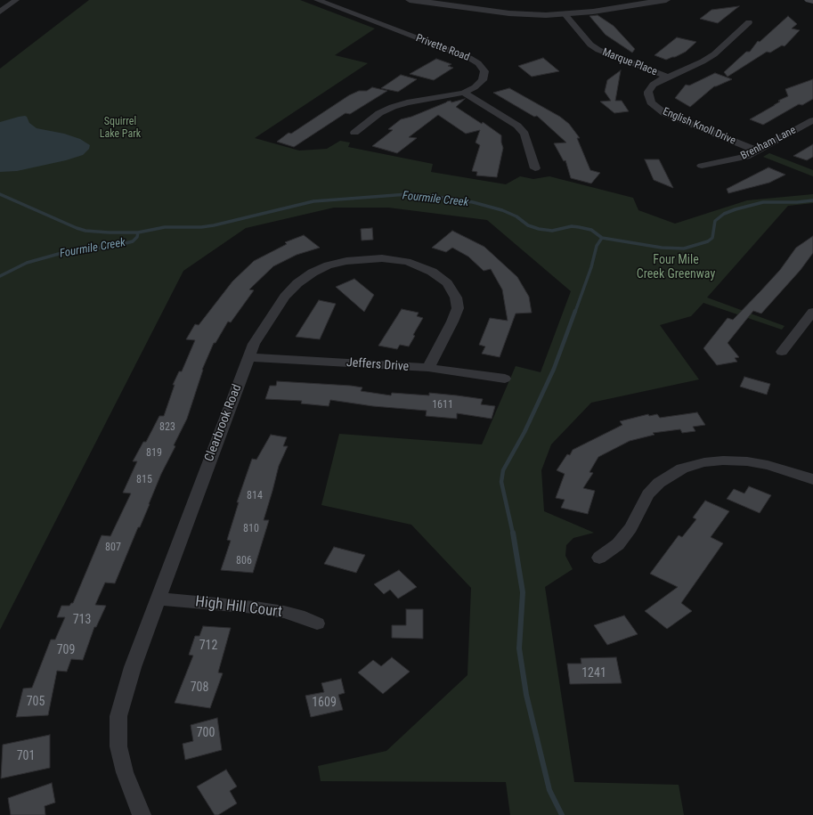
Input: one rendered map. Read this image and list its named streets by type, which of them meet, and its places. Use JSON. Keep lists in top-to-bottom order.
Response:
{
  "streets": {
    "street": [
      "Privette Road",
      "Marque Place",
      "English Knoll Drive",
      "Brenham Lane",
      "Jeffers Drive",
      "Clearbrook Road",
      "High Hill Court"
    ]
  },
  "crossings": [
    ["Marque Place", "English Knoll Drive"],
    ["English Knoll Drive", "Brenham Lane"],
    ["Jeffers Drive", "Clearbrook Road"],
    ["Clearbrook Road", "High Hill Court"]
  ],
  "water": ["Fourmile Creek"],
  "parks": ["Squirrel Lake Park", "Four Mile Creek Greenway"],
  "house_numbers": [
    "1611",
    "823",
    "819",
    "815",
    "814",
    "810",
    "807",
    "806",
    "713",
    "712",
    "709",
    "1241",
    "708",
    "705",
    "1609",
    "700",
    "701"
  ]
}
